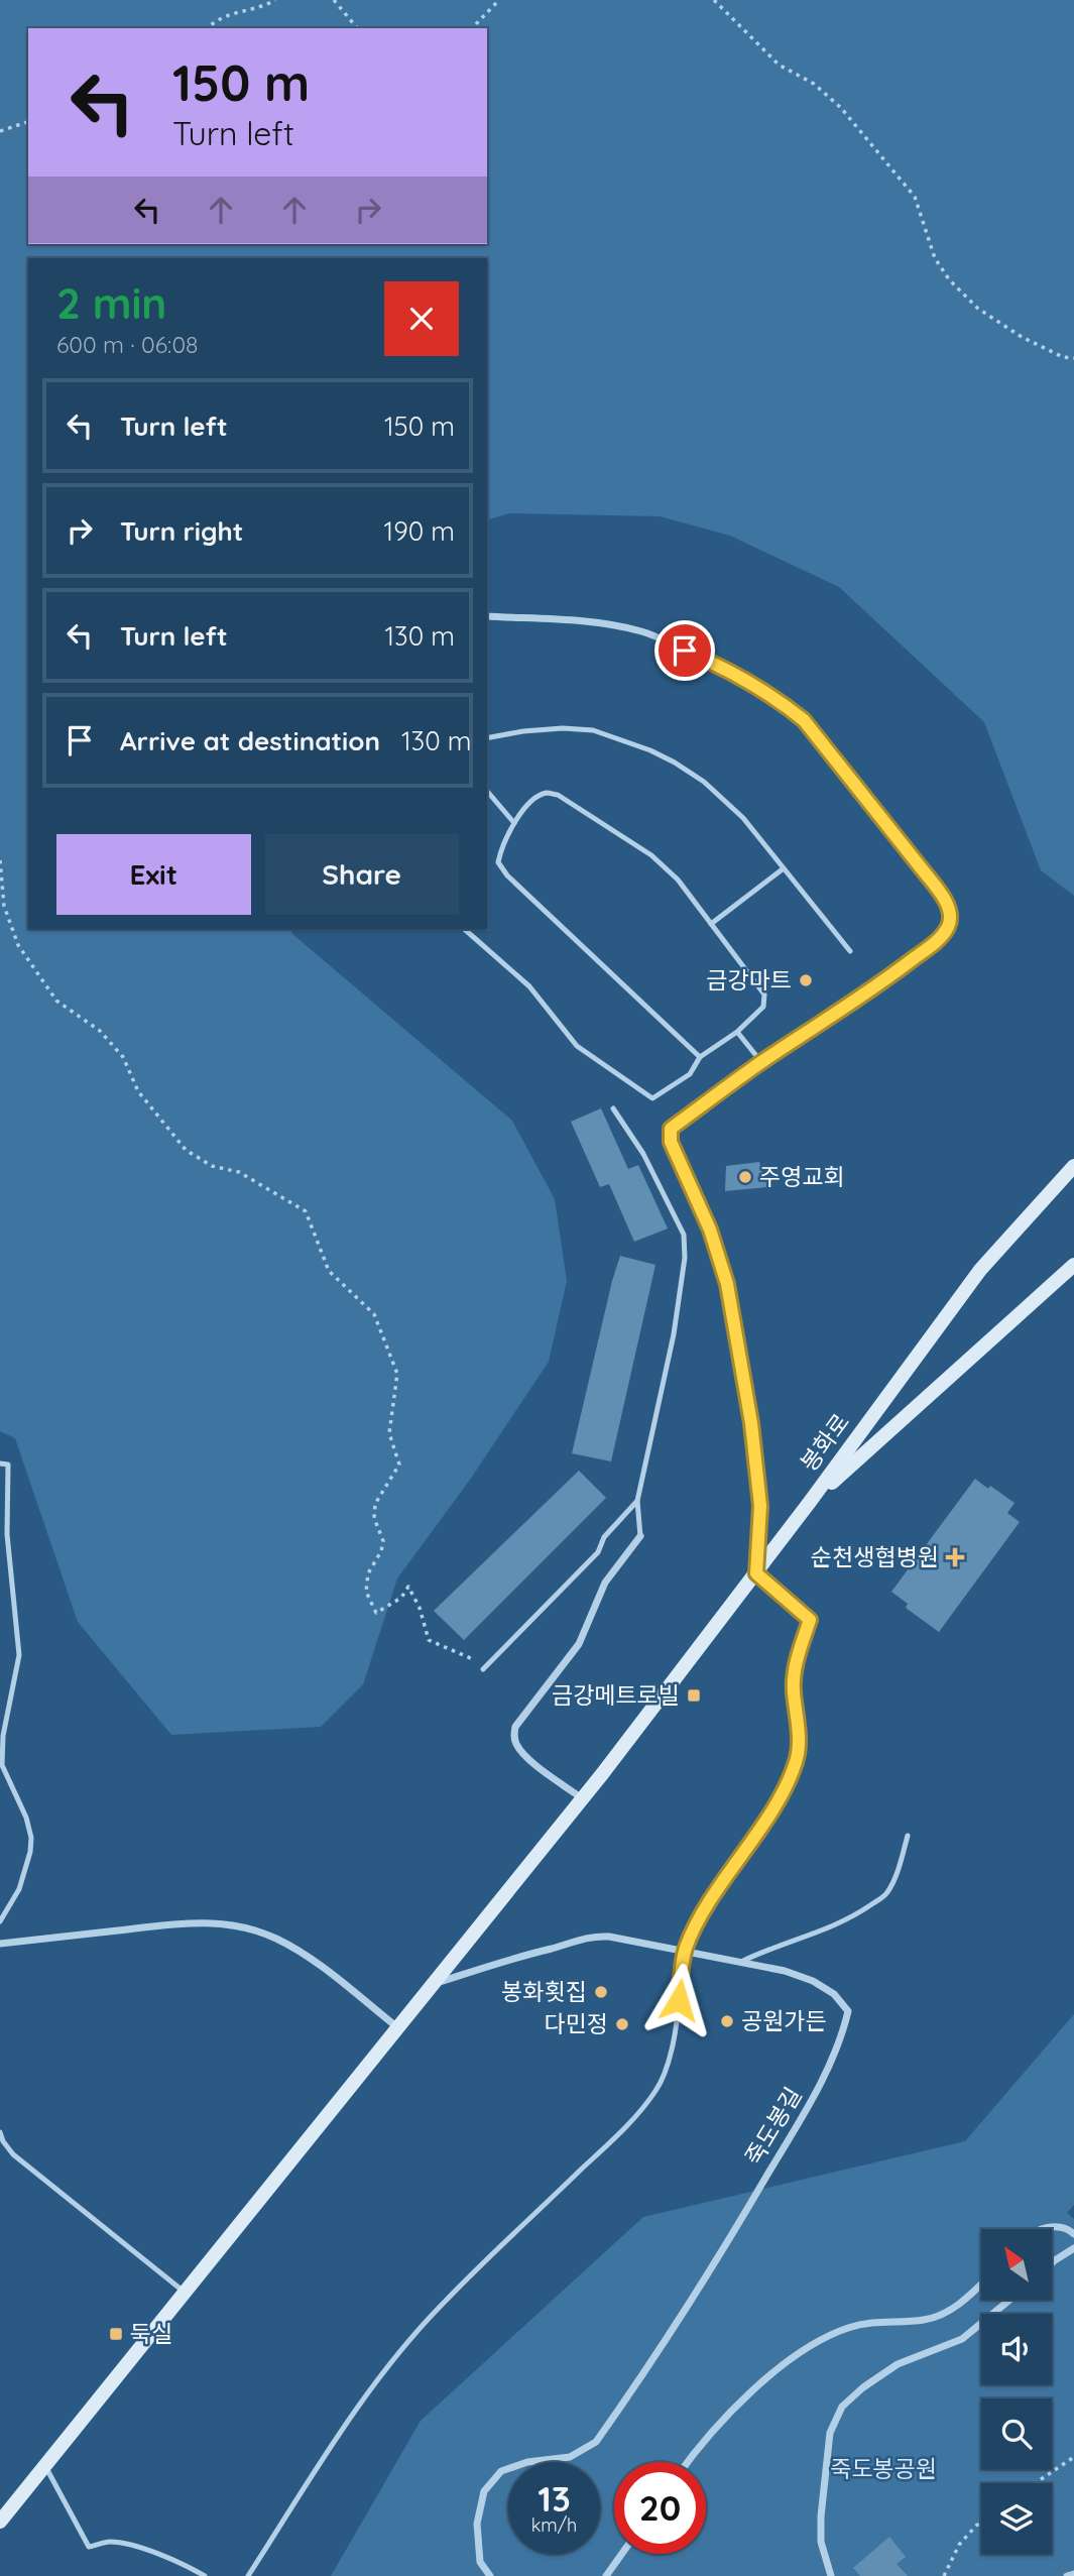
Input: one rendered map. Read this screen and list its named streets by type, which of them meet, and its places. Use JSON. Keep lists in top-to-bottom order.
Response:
{
  "streets": {
    "main road": ["봉화로"],
    "street": ["죽도봉길"]
  },
  "parks": ["죽도봉공원"],
  "places": {
    "other": [
      "금강마트",
      "주영교회",
      "봉화횟집",
      "공원가든",
      "다민정"
    ],
    "health": ["순천생협병원"],
    "transit": ["금강메트로빌", "둑실"]
  },
  "north": "top left",
  "page": {
    "turn": ["150 m", "Turn left"],
    "heading": ["2 min", "600 m · 06:08"],
    "list": [
      {
        "name": "Turn left",
        "value": "150 m"
      },
      {
        "name": "Turn right",
        "value": "190 m"
      },
      {
        "name": "Turn left",
        "value": "130 m"
      },
      {
        "name": "Arrive at destination",
        "value": "130 m"
      }
    ],
    "buttons": ["Exit", "Share"],
    "speed": "13 km/h",
    "limit": "20"
  }
}
